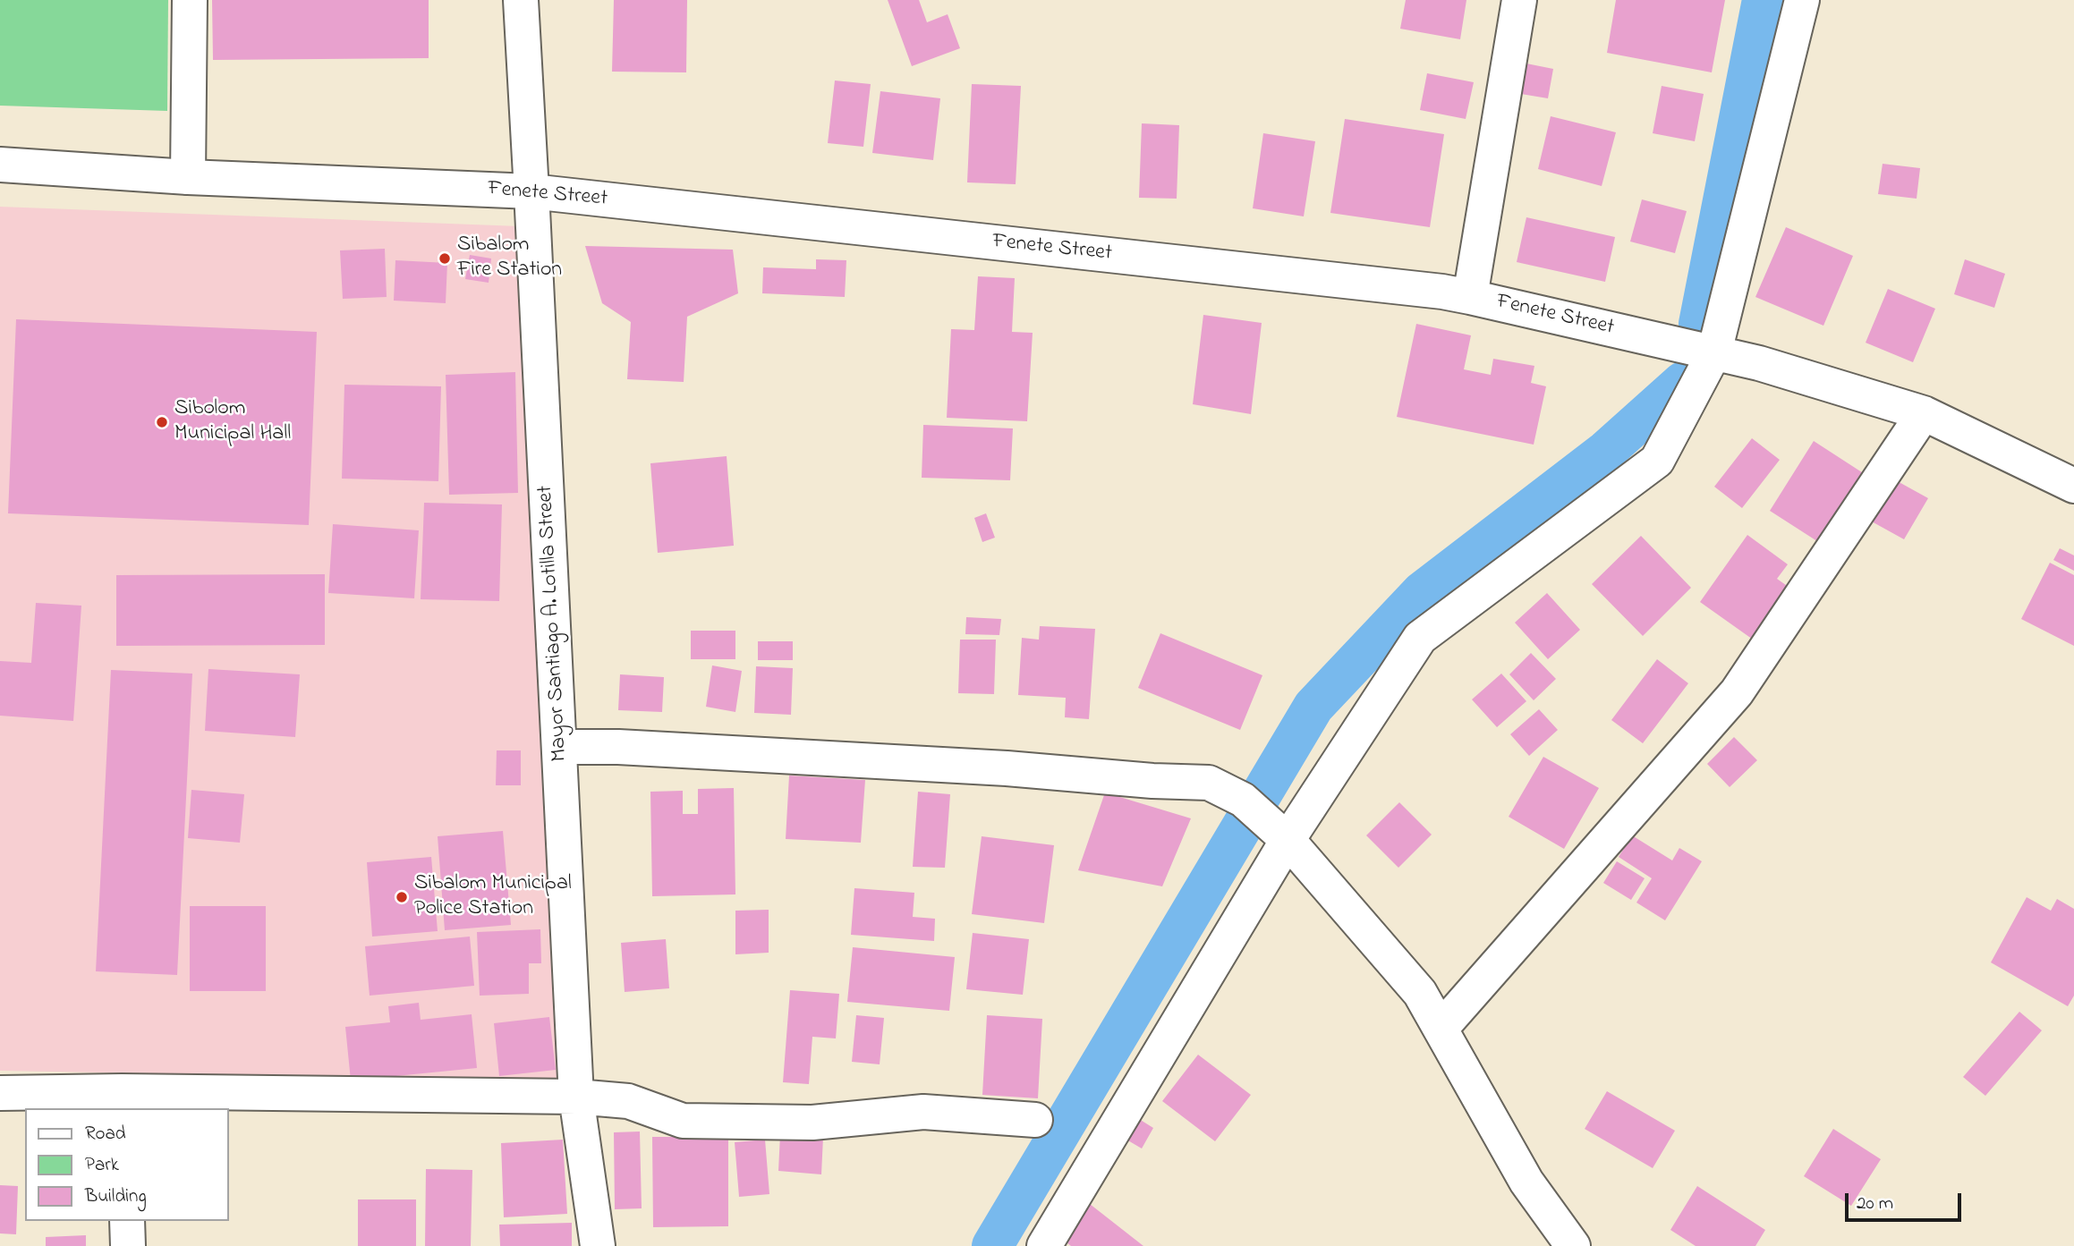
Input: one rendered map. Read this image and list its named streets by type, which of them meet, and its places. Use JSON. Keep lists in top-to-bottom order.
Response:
{
  "streets": {
    "street": ["Fenete Street", "Mayor Santiago A. Lotilla Street"]
  },
  "crossings": [
    ["Fenete Street", "Mayor Santiago A. Lotilla Street"]
  ],
  "places": ["Sibalom Fire Station", "Sibolom Municipal Hall", "Sibalom Municipal Police Station"],
  "legend": ["Road", "Park", "Building"],
  "scale_bar": "20 m"
}
